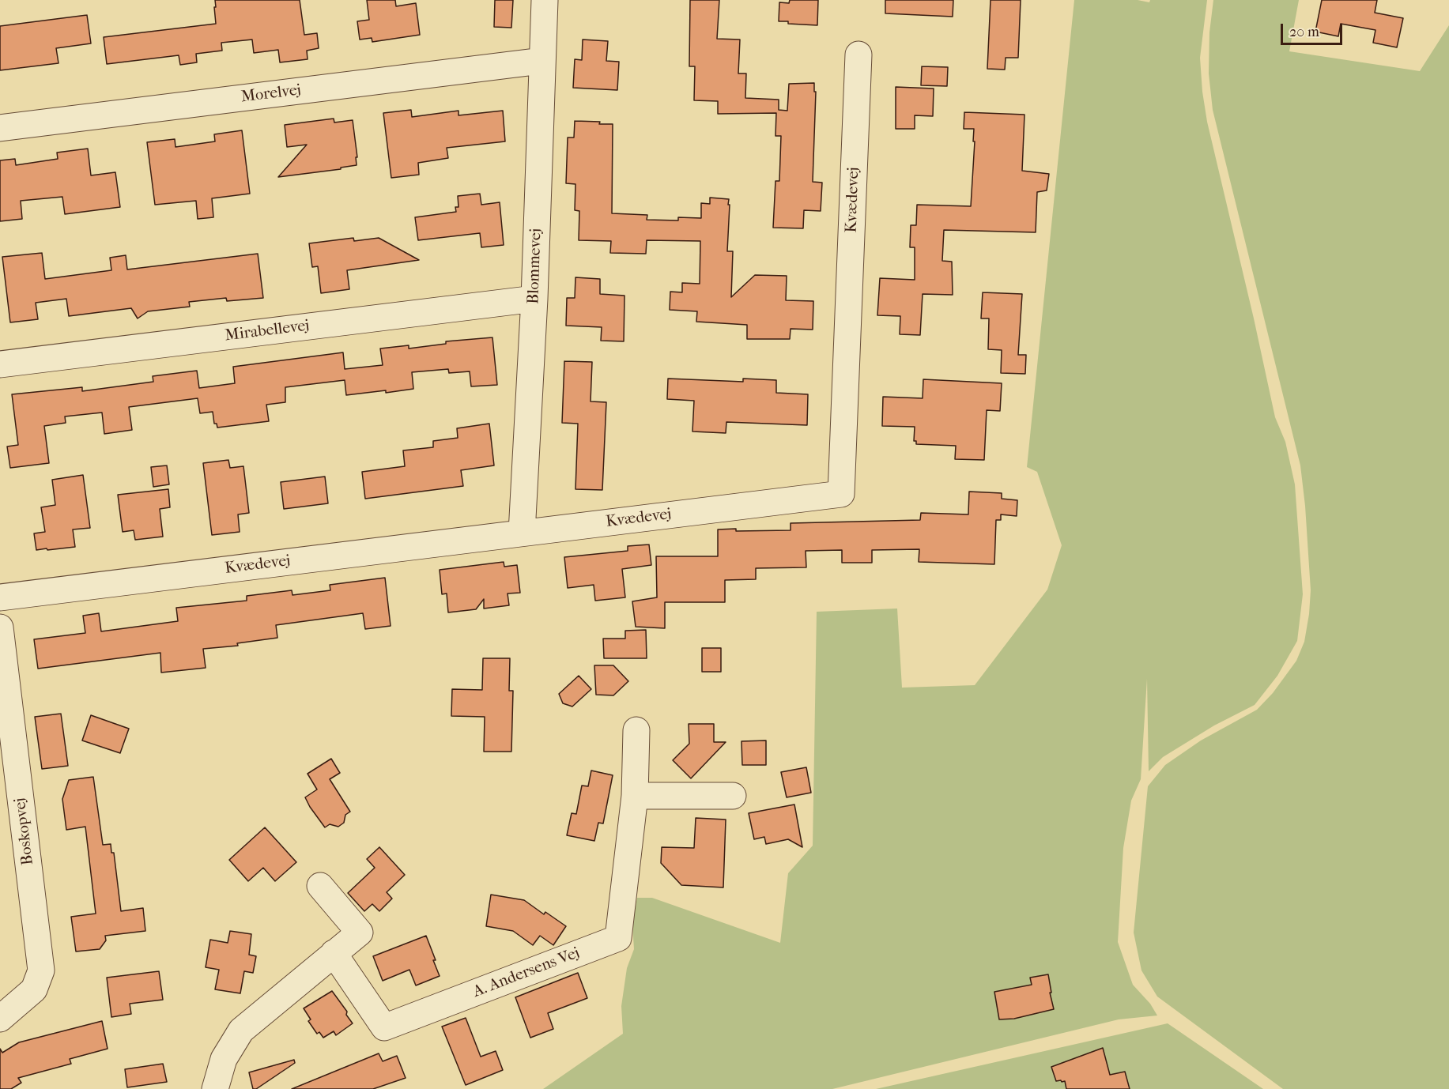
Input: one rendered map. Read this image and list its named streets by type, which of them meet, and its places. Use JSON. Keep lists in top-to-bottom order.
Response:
{
  "streets": {
    "street": [
      "Morelvej",
      "Kvædevej",
      "Blommevej",
      "Mirabellevej",
      "Boskopvej",
      "A. Andersens Vej"
    ]
  },
  "crossings": [
    ["Morelvej", "Blommevej"],
    ["Kvædevej", "Blommevej"],
    ["Blommevej", "Mirabellevej"]
  ],
  "scale_bar": "20 m"
}
